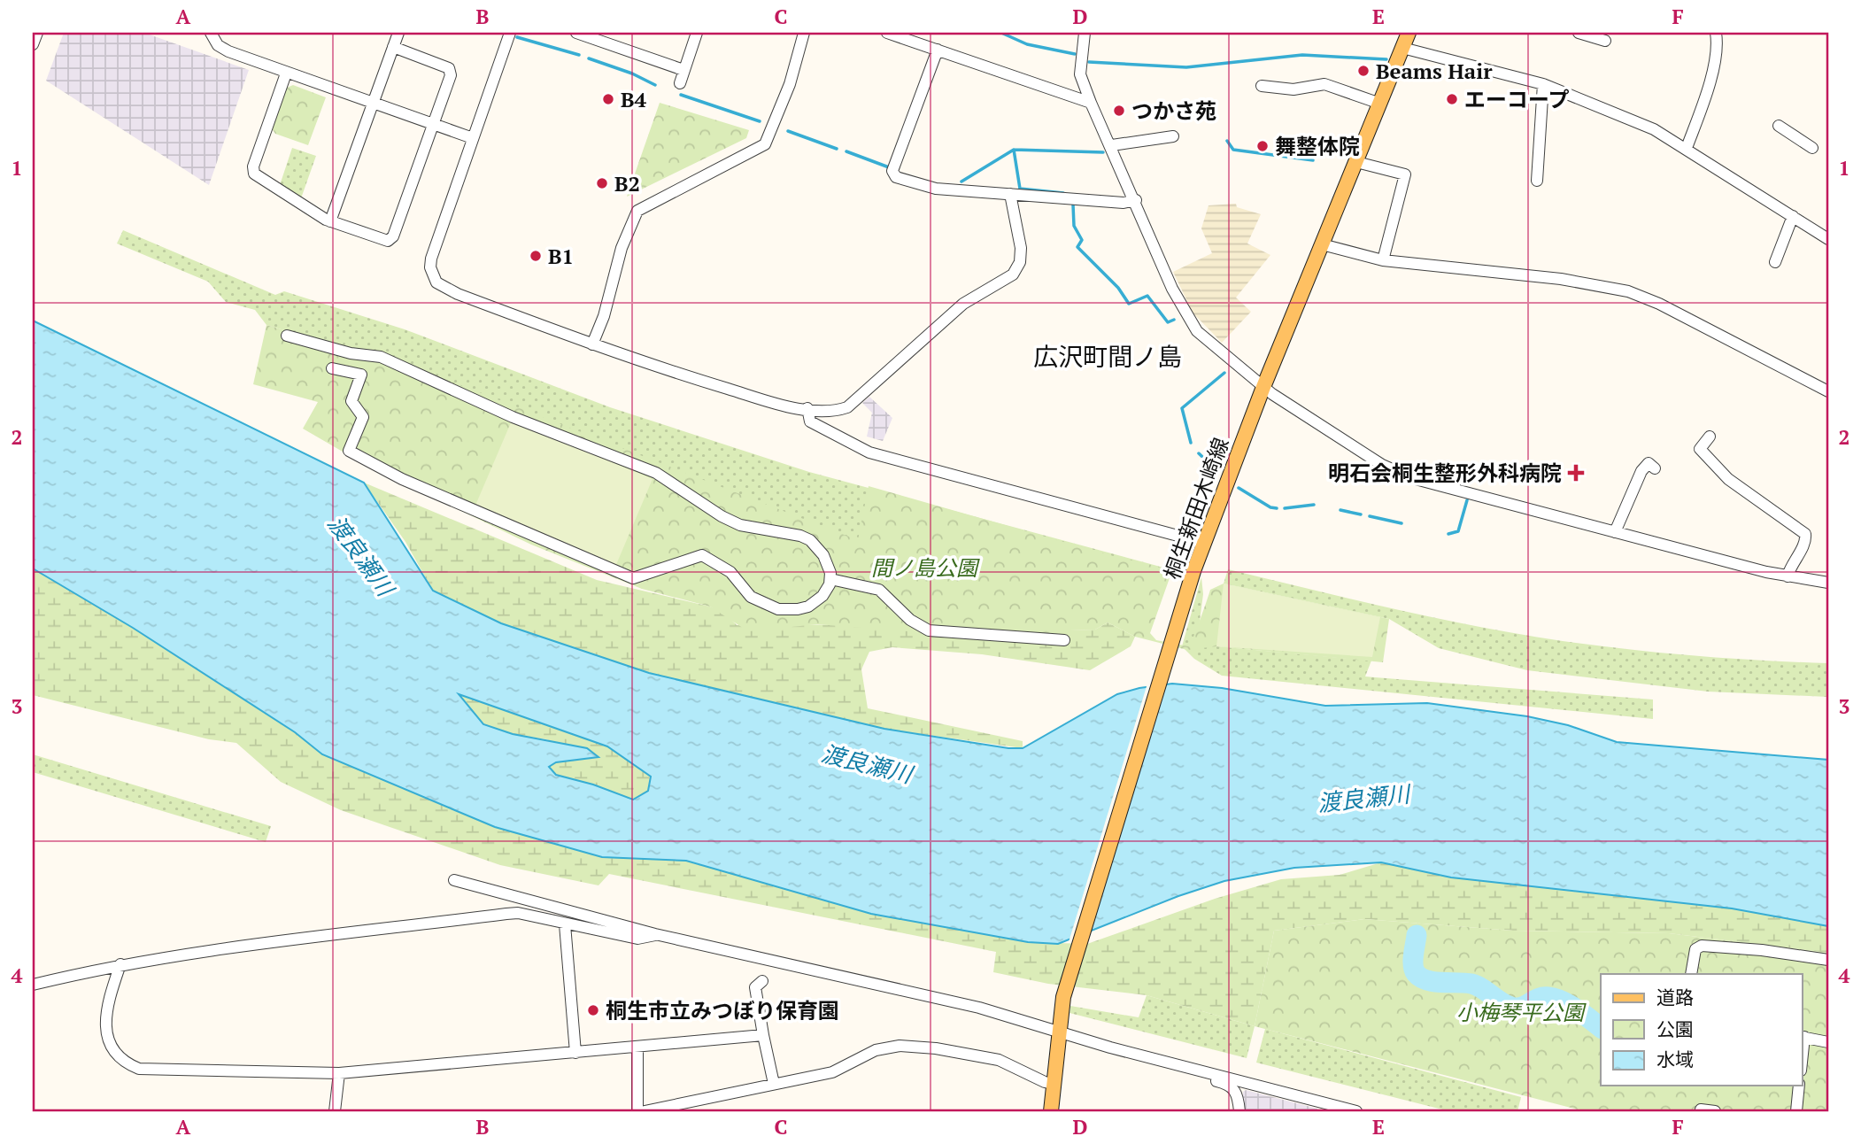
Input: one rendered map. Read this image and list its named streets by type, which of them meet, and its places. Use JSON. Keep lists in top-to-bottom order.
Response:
{
  "streets": {
    "main road": ["桐生新田木崎線"]
  },
  "districts": ["広沢町間ノ島"],
  "water": ["渡良瀬川"],
  "parks": ["間ノ島公園", "小梅琴平公園"],
  "places": {
    "other": [
      "Beams Hair",
      "B4",
      "エーコープ",
      "つかさ苑",
      "舞整体院",
      "B2",
      "B1",
      "桐生市立みつぼり保育園"
    ],
    "health": ["明石会桐生整形外科病院"]
  },
  "legend": ["道路", "公園", "水域"],
  "grid": {
    "columns": [
      "A",
      "B",
      "C",
      "D",
      "E",
      "F"
    ],
    "rows": [
      "1",
      "2",
      "3",
      "4"
    ]
  }
}
